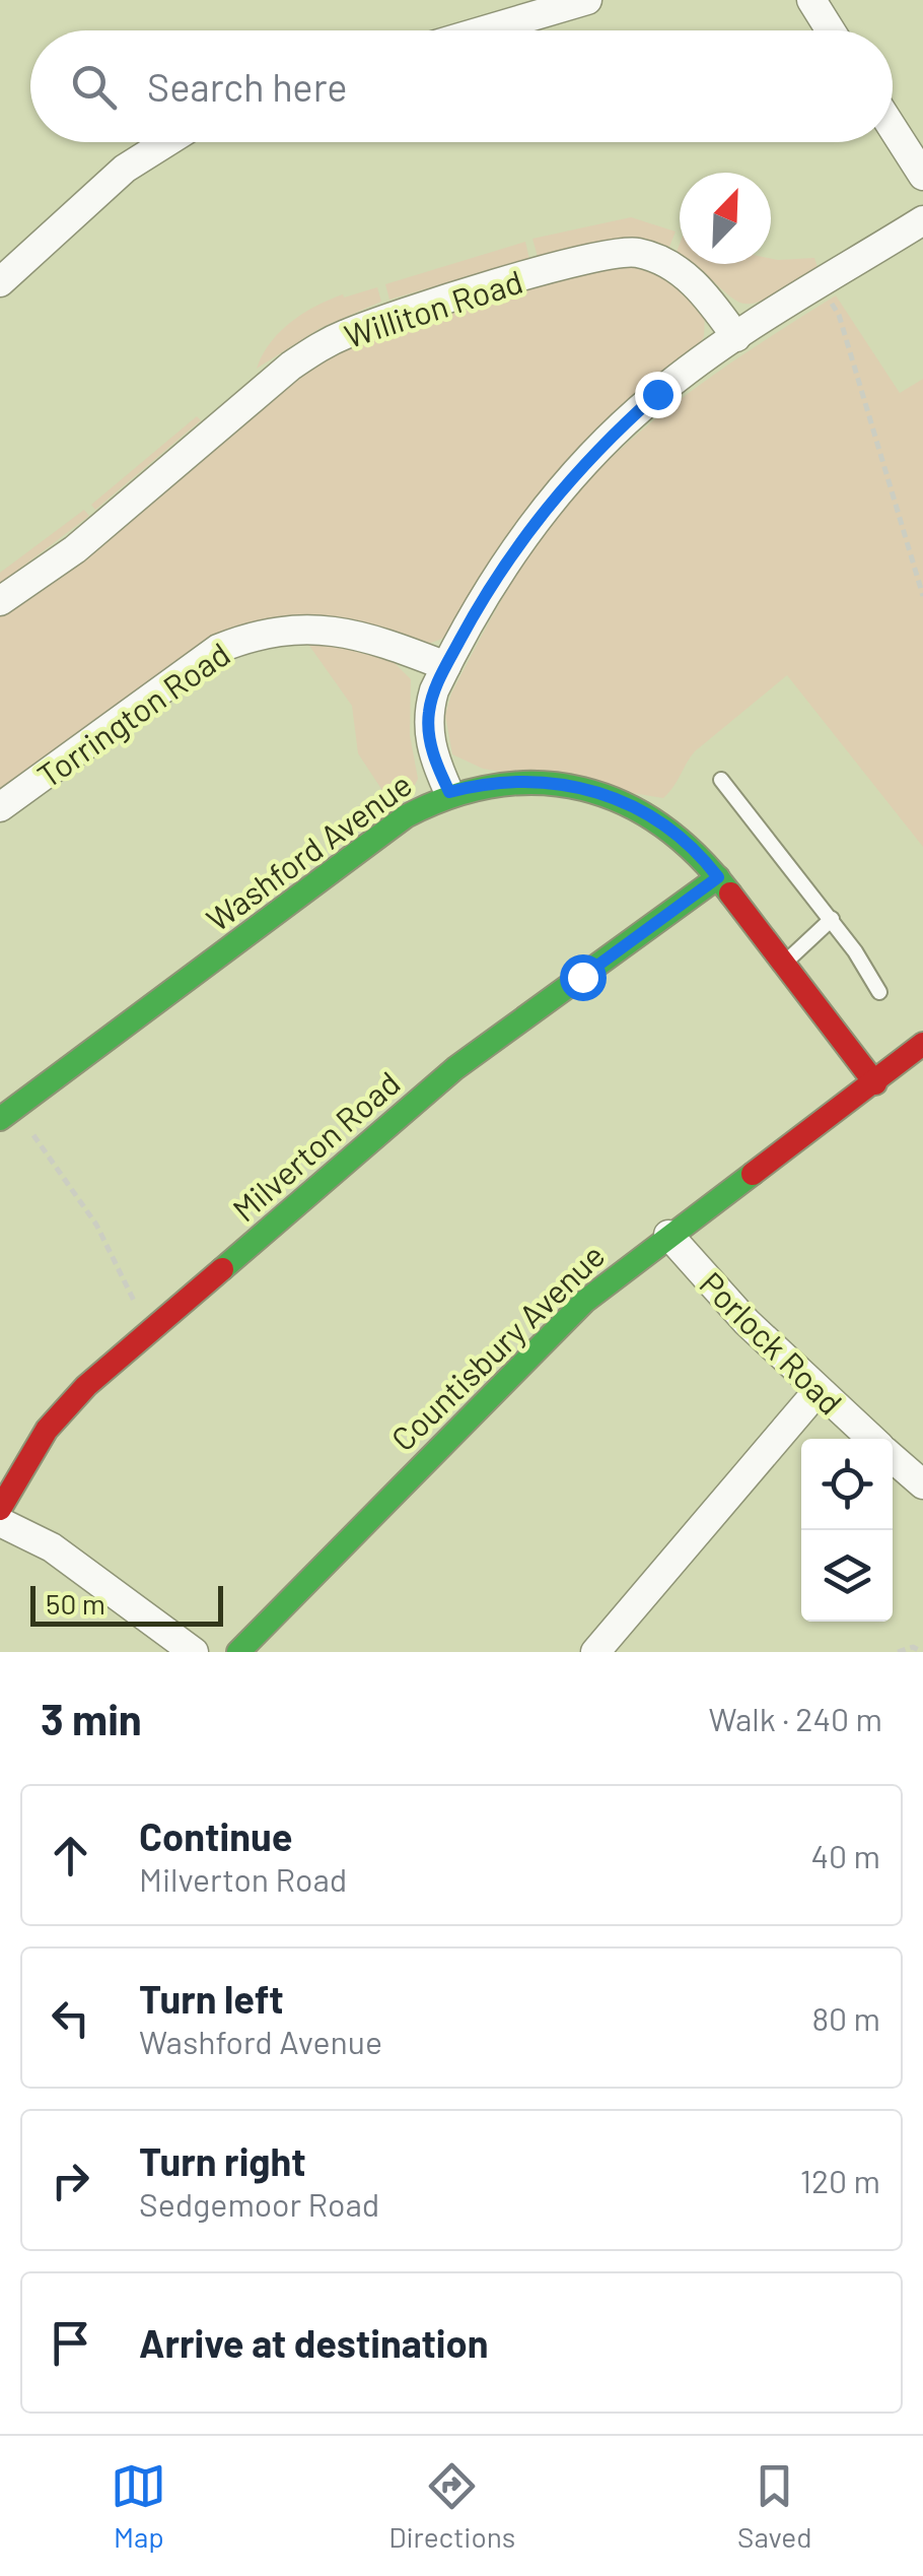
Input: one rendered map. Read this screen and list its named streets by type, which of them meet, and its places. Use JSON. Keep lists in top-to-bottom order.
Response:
{
  "streets": {
    "street": [
      "Williton Road",
      "Torrington Road",
      "Washford Avenue",
      "Milverton Road",
      "Porlock Road",
      "Countisbury Avenue"
    ]
  },
  "crossings": [
    ["Washford Avenue", "Milverton Road"],
    ["Washford Avenue", "Countisbury Avenue"],
    ["Porlock Road", "Countisbury Avenue"]
  ],
  "scale_bar": "50 m",
  "north": "top right",
  "page": {
    "search": "Search here",
    "scale": "50 m",
    "heading": ["3 min", "Walk · 240 m"],
    "list": [
      ["Continue", "Milverton Road", "40 m"],
      ["Turn left", "Washford Avenue", "80 m"],
      ["Turn right", "Sedgemoor Road", "120 m"],
      "Arrive at destination"
    ],
    "nav": ["Map", "Directions", "Saved"]
  }
}
